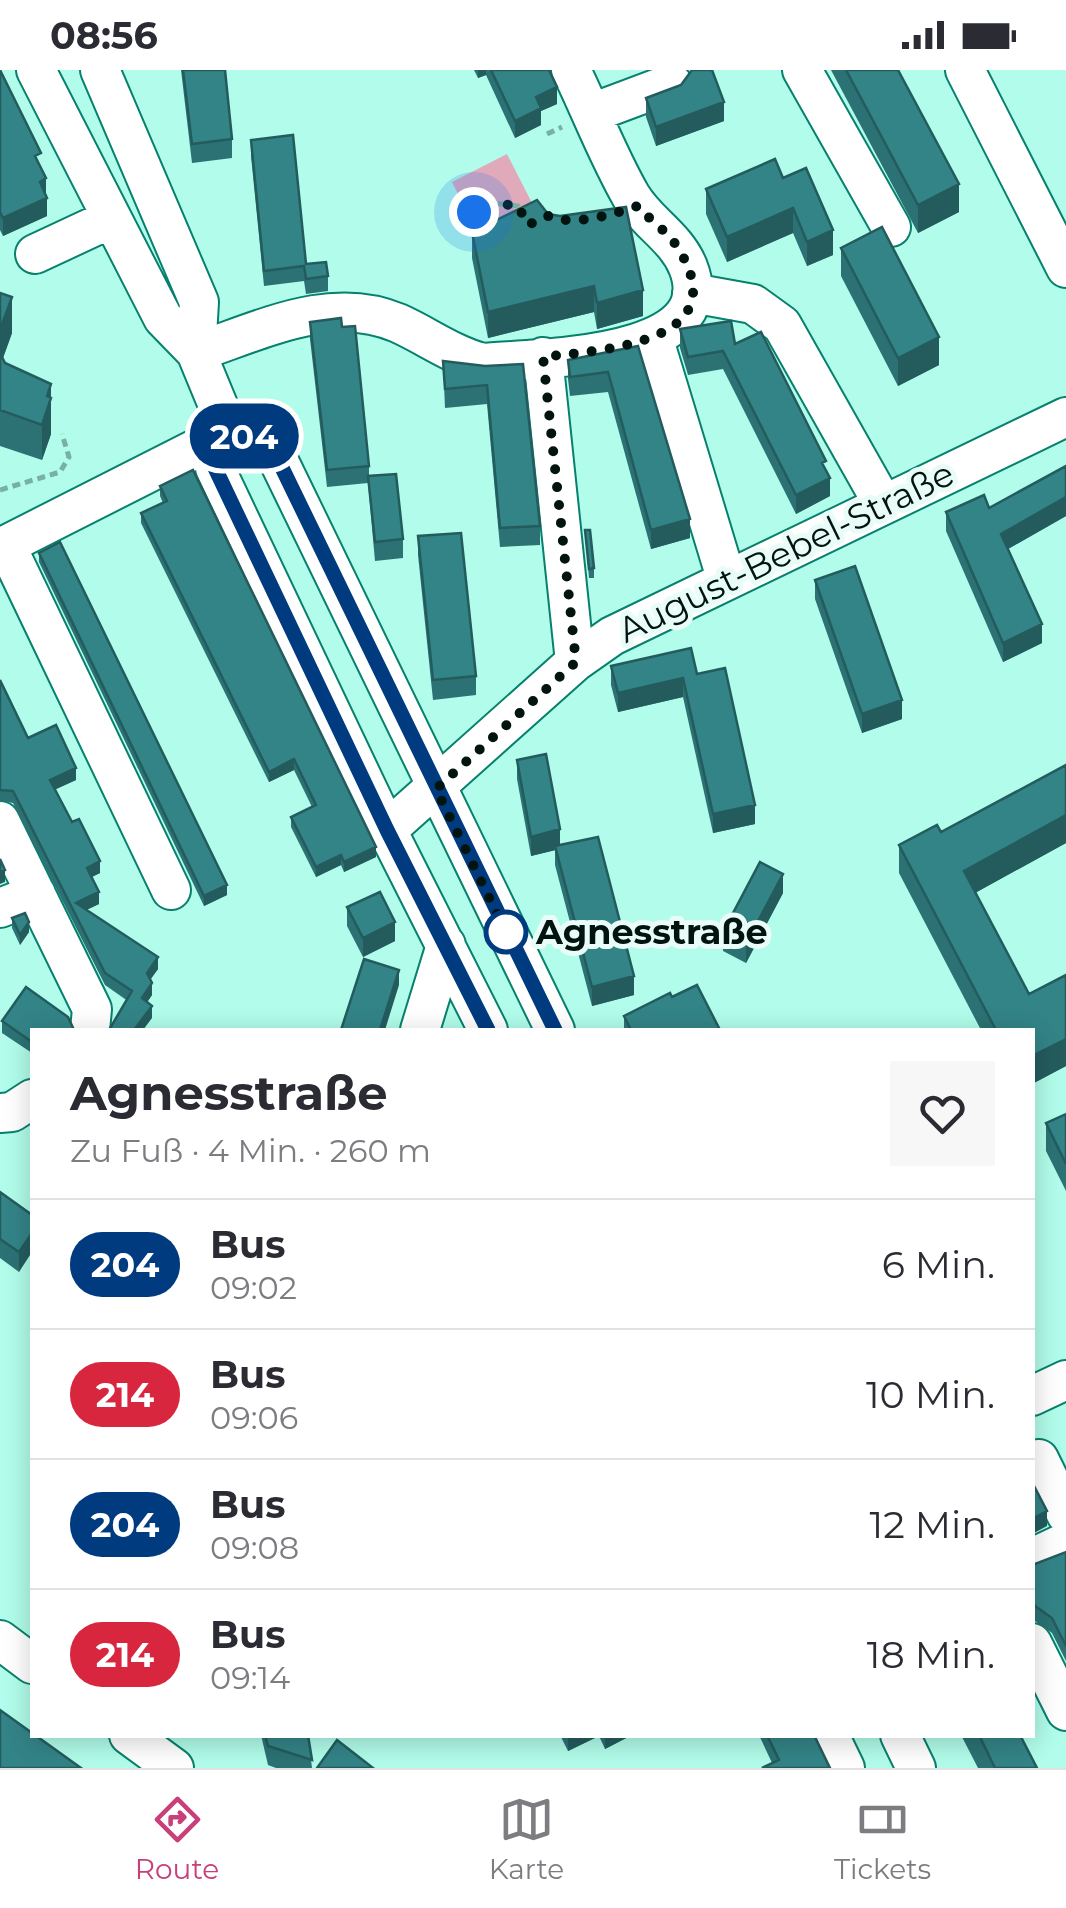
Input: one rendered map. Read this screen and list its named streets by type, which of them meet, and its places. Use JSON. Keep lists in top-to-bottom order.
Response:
{
  "streets": {
    "street": ["August-Bebel-Straße"]
  },
  "places": ["Agnesstraße"],
  "lines": ["bus line 204"],
  "page": {
    "status": "08:56",
    "on_map": "204",
    "heading": ["Agnesstraße", "Zu Fuß · 4 Min. · 260 m"],
    "list": [
      {
        "mark": "204",
        "name": "Bus",
        "note": "09:02",
        "value": "6 Min."
      },
      {
        "mark": "214",
        "name": "Bus",
        "note": "09:06",
        "value": "10 Min."
      },
      {
        "mark": "204",
        "name": "Bus",
        "note": "09:08",
        "value": "12 Min."
      },
      {
        "mark": "214",
        "name": "Bus",
        "note": "09:14",
        "value": "18 Min."
      }
    ],
    "tabs": ["Route", "Karte", "Tickets"]
  }
}
